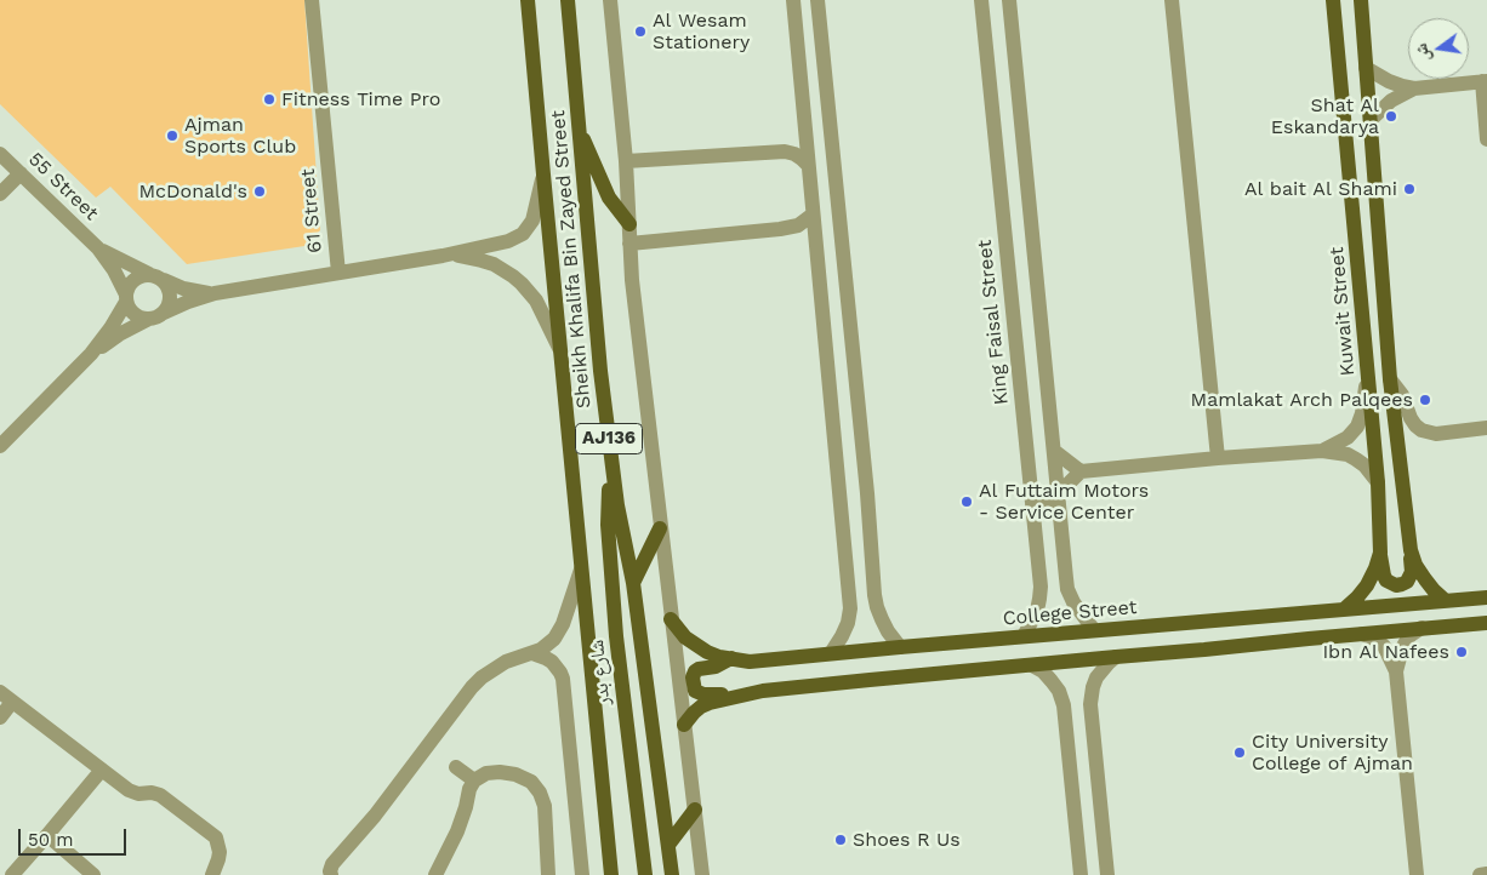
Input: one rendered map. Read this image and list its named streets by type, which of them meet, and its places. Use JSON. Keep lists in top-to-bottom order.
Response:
{
  "streets": {
    "main road": [
      "Sheikh Khalifa Bin Zayed Street",
      "Kuwait Street",
      "AJ136",
      "College Street",
      "شارع بدر"
    ],
    "street": ["55 Street", "61 Street", "King Faisal Street"]
  },
  "crossings": [
    ["Sheikh Khalifa Bin Zayed Street", "شارع بدر"],
    ["Kuwait Street", "College Street"],
    ["King Faisal Street", "College Street"]
  ],
  "places": [
    "Al Wesam Stationery",
    "Fitness Time Pro",
    "Shat Al Eskandarya",
    "Ajman Sports Club",
    "Al bait Al Shami",
    "McDonald's",
    "Mamlakat Arch Palqees",
    "Al Futtaim Motors - Service Center",
    "Ibn Al Nafees",
    "City University College of Ajman",
    "Shoes R Us"
  ],
  "scale_bar": "50 m",
  "north": "left"
}
